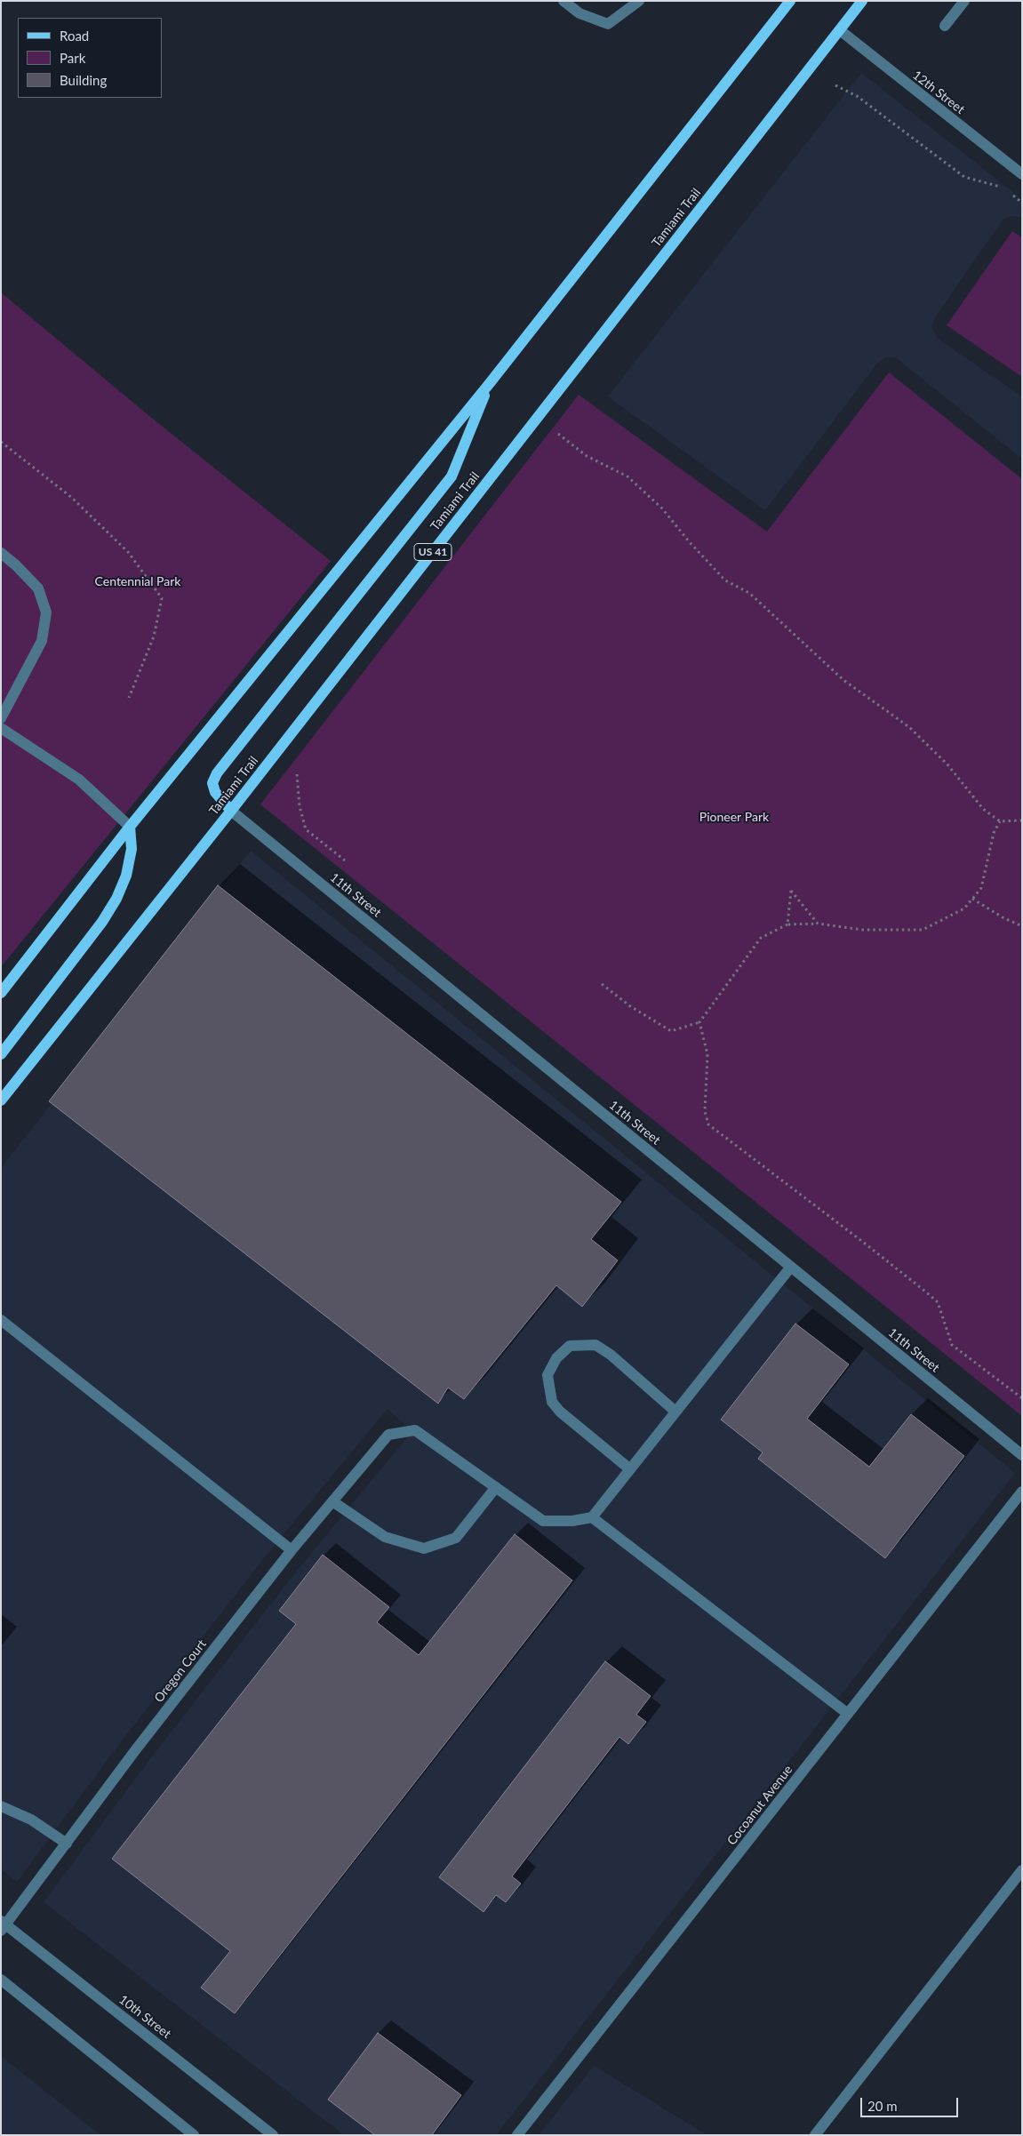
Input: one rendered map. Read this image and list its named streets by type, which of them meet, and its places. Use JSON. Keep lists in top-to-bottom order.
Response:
{
  "streets": {
    "main road": ["Tamiami Trail", "US 41"],
    "street": [
      "12th Street",
      "11th Street",
      "Oregon Court",
      "Cocoanut Avenue",
      "10th Street"
    ]
  },
  "crossings": [
    ["12th Street", "Tamiami Trail"],
    ["Tamiami Trail", "11th Street"],
    ["Oregon Court", "10th Street"]
  ],
  "parks": ["Centennial Park", "Pioneer Park"],
  "legend": ["Road", "Park", "Building"],
  "scale_bar": "20 m"
}
